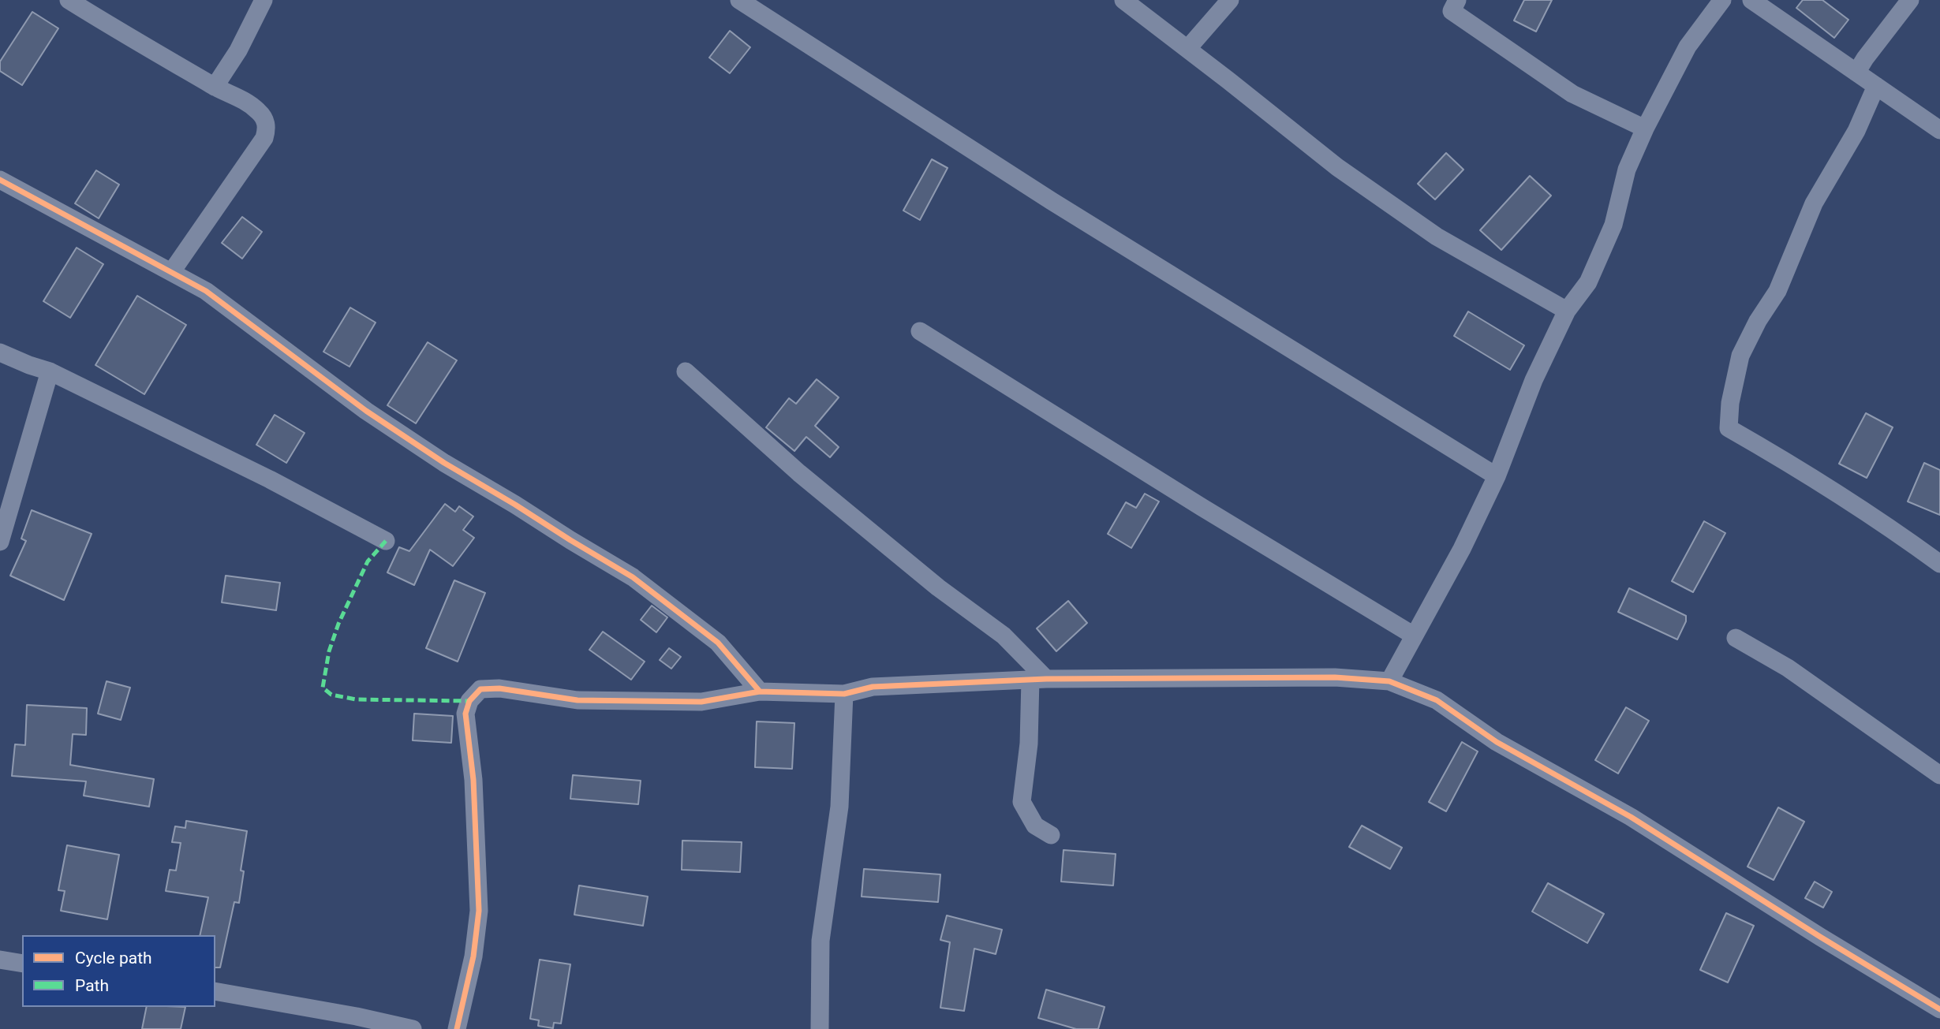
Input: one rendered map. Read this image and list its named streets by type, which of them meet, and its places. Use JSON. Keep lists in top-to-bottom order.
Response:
{
  "legend": ["Cycle path", "Path"]
}
